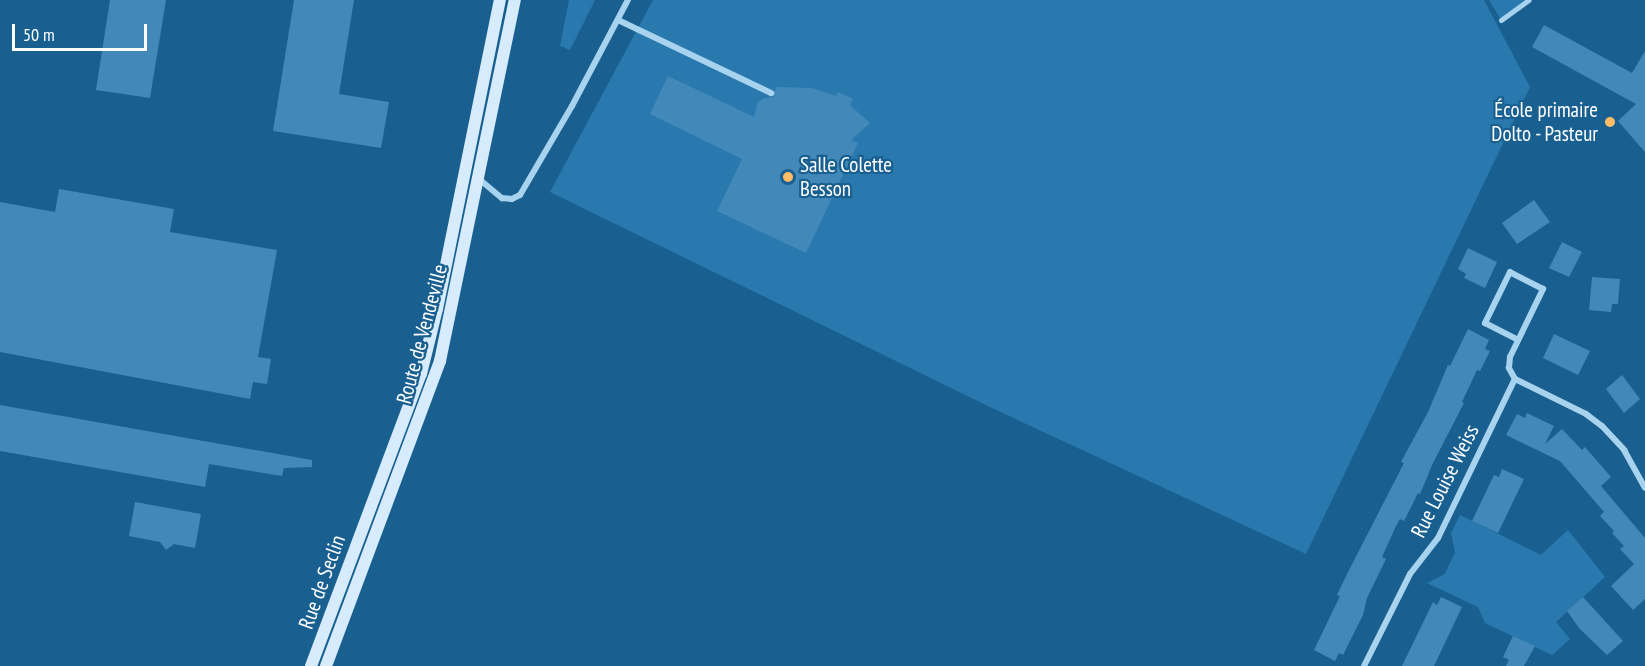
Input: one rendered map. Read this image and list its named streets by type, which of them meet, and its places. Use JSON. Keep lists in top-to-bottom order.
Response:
{
  "streets": {
    "main road": ["Route de Vendeville", "Rue de Seclin"],
    "street": ["Rue Louise Weiss"]
  },
  "crossings": [
    ["Route de Vendeville", "Rue de Seclin"]
  ],
  "places": ["École primaire Dolto - Pasteur", "Salle Colette Besson"],
  "scale_bar": "50 m"
}
